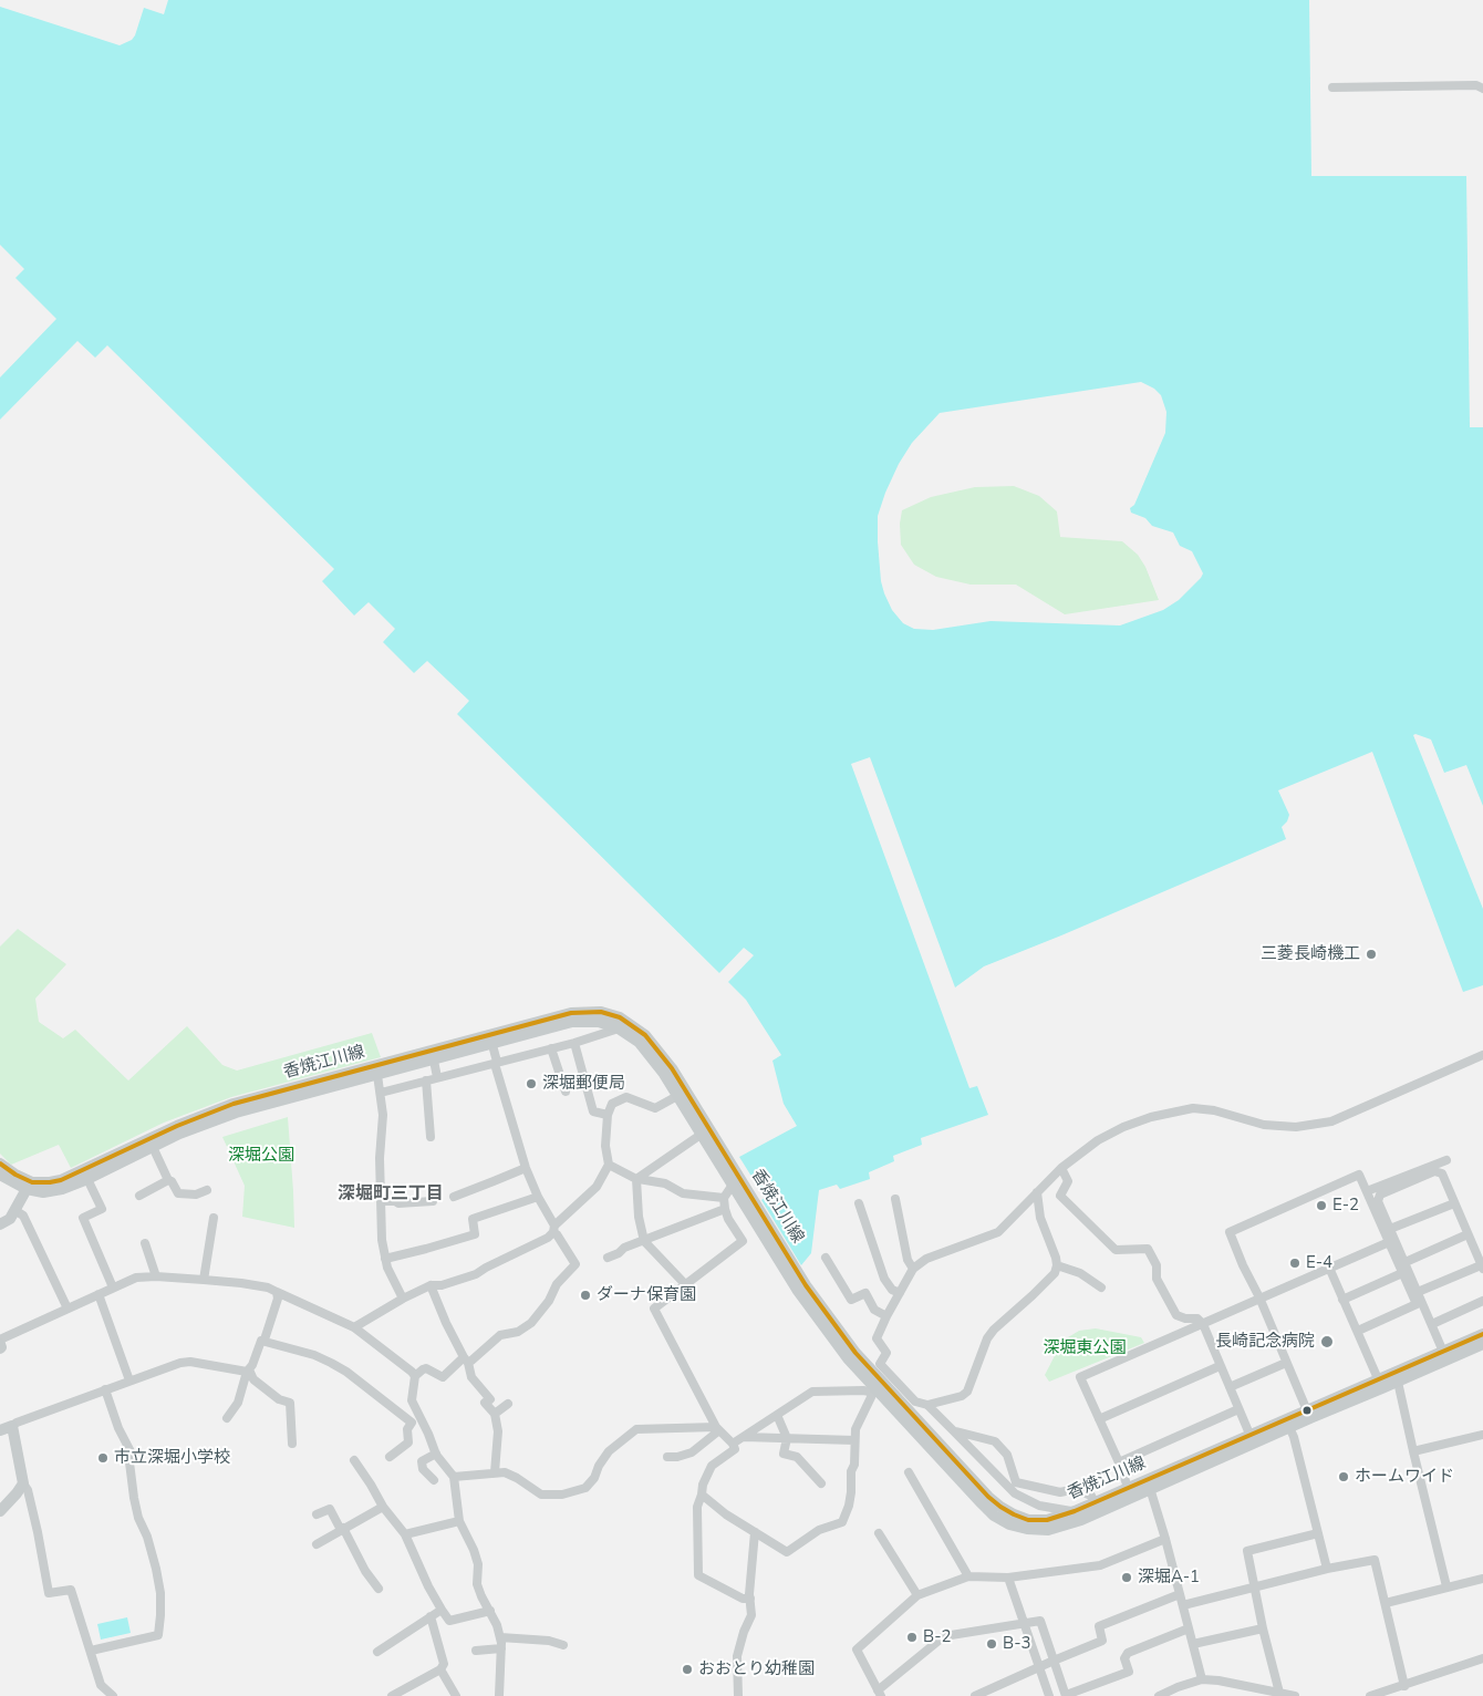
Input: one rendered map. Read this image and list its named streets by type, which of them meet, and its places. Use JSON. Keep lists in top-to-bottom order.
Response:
{
  "streets": {
    "main road": ["香焼江川線"]
  },
  "districts": ["深堀町三丁目"],
  "parks": ["深堀公園", "深堀東公園"],
  "places": [
    "三菱長崎機工",
    "深堀郵便局",
    "E-2",
    "E-4",
    "ダーナ保育園",
    "長崎記念病院",
    "市立深堀小学校",
    "ホームワイド",
    "深堀A-1",
    "B-2",
    "B-3",
    "おおとり幼稚園"
  ]
}
